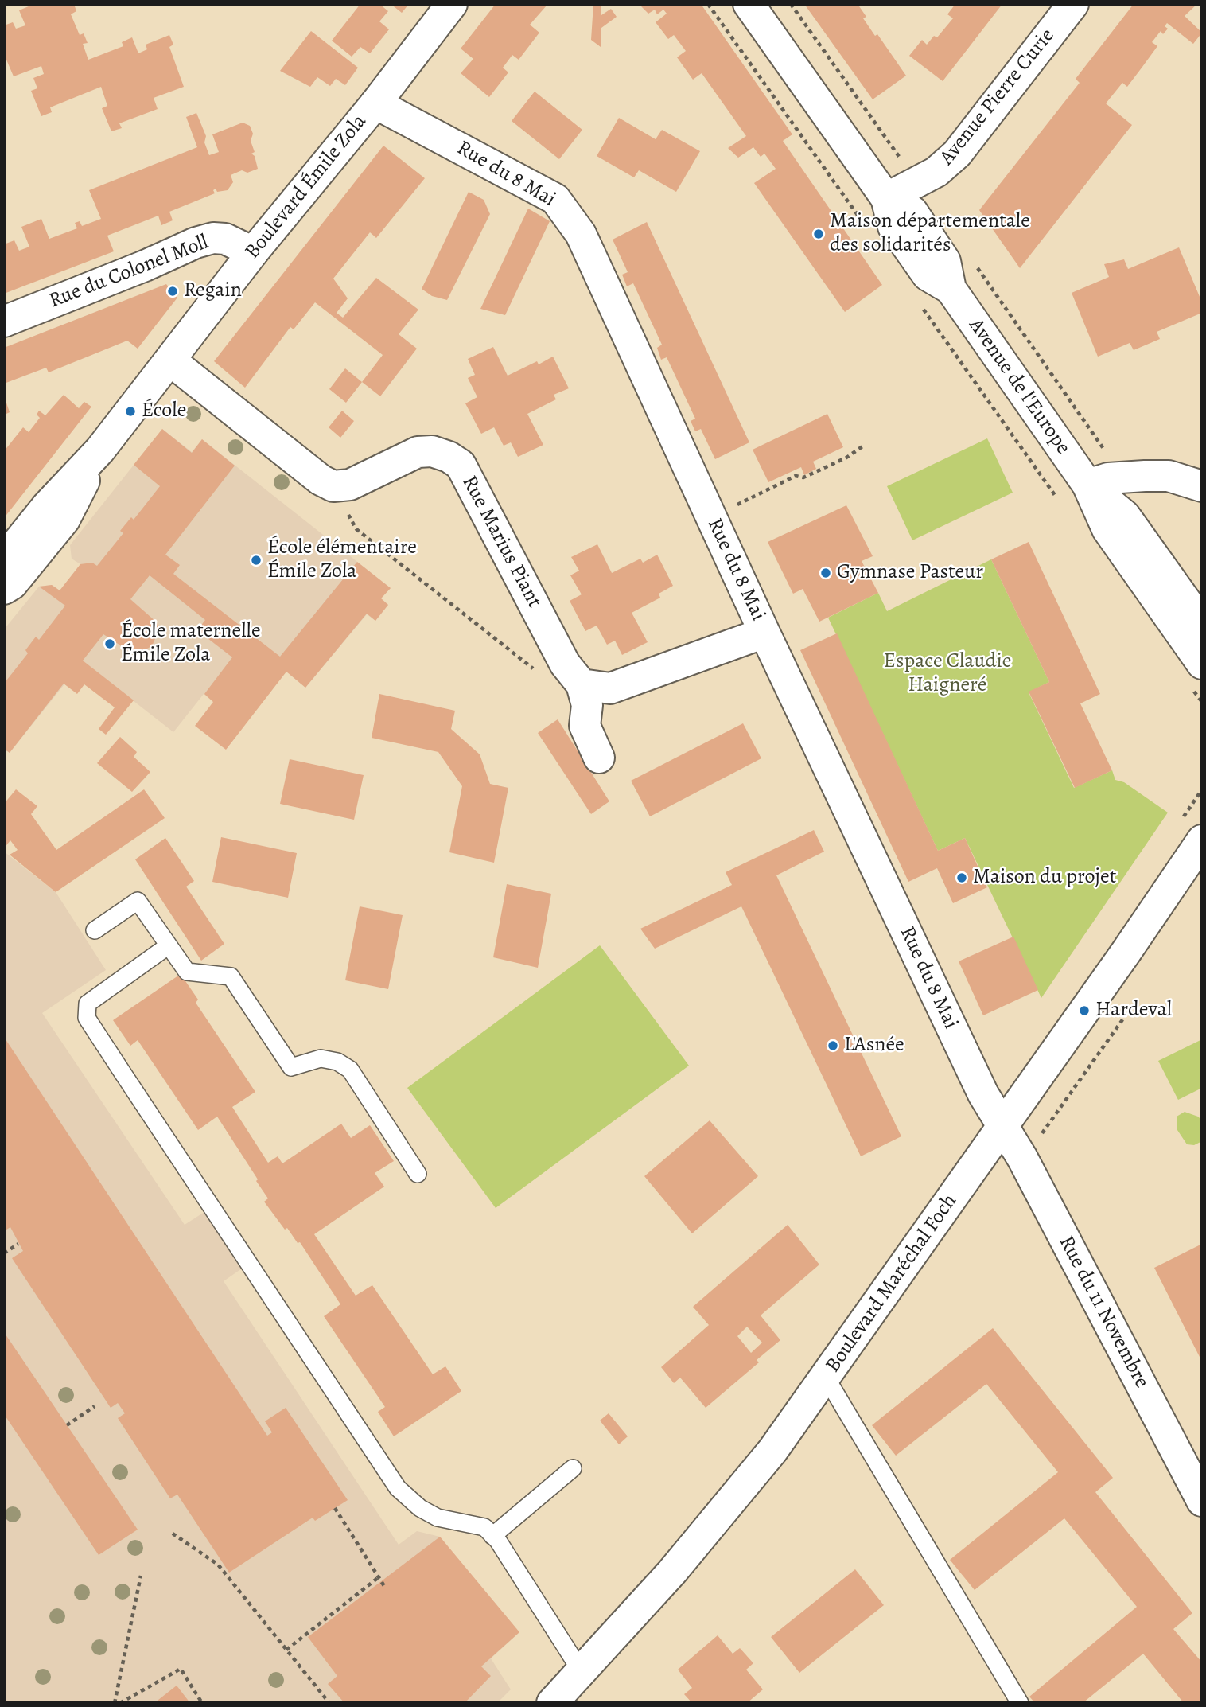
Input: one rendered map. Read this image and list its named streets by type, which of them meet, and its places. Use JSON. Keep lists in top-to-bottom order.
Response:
{
  "streets": {
    "street": [
      "Avenue Pierre Curie",
      "Rue du 8 Mai",
      "Boulevard Émile Zola",
      "Rue du Colonel Moll",
      "Avenue de l'Europe",
      "Rue Marius Piant",
      "Boulevard Maréchal Foch",
      "Rue du 11 Novembre"
    ]
  },
  "crossings": [
    ["Avenue Pierre Curie", "Avenue de l'Europe"],
    ["Rue du 8 Mai", "Boulevard Émile Zola"],
    ["Rue du 8 Mai", "Boulevard Maréchal Foch"],
    ["Rue du 8 Mai", "Rue du 11 Novembre"],
    ["Boulevard Émile Zola", "Rue du Colonel Moll"],
    ["Boulevard Maréchal Foch", "Rue du 11 Novembre"]
  ],
  "parks": ["Espace Claudie Haigneré"],
  "places": [
    "Maison départementale des solidarités",
    "Regain",
    "École",
    "École élémentaire Émile Zola",
    "Gymnase Pasteur",
    "École maternelle Émile Zola",
    "Maison du projet",
    "Hardeval",
    "L'Asnée"
  ]
}
